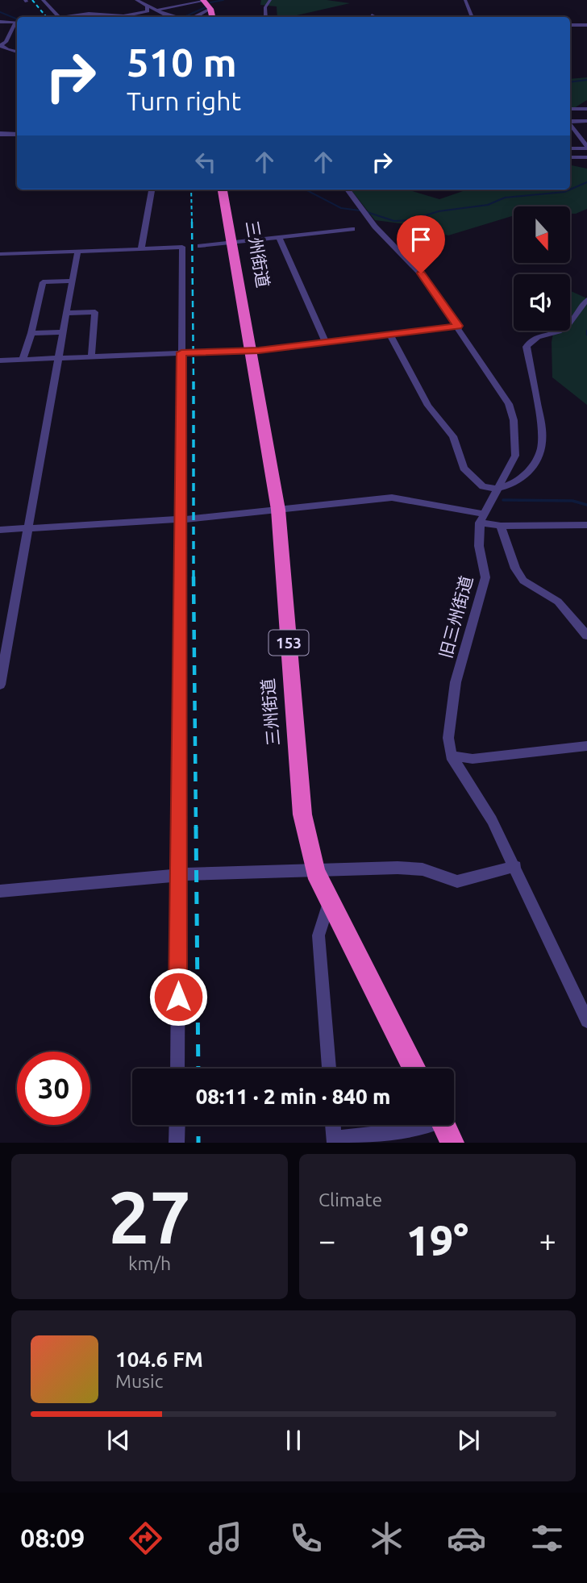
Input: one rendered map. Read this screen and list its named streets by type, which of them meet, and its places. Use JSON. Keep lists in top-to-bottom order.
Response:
{
  "streets": {
    "highway": ["三州街道", "153"],
    "street": ["旧三州街道"]
  },
  "north": "bottom",
  "page": {
    "turn": ["510 m", "Turn right"],
    "limit": "30",
    "trip": "08:11 · 2 min · 840 m",
    "tile": [
      ["27", "km/h"],
      "Climate"
    ],
    "heat": ["−", "19°", "+"],
    "song": ["104.6 FM", "Music"],
    "tabs": "08:09"
  }
}
